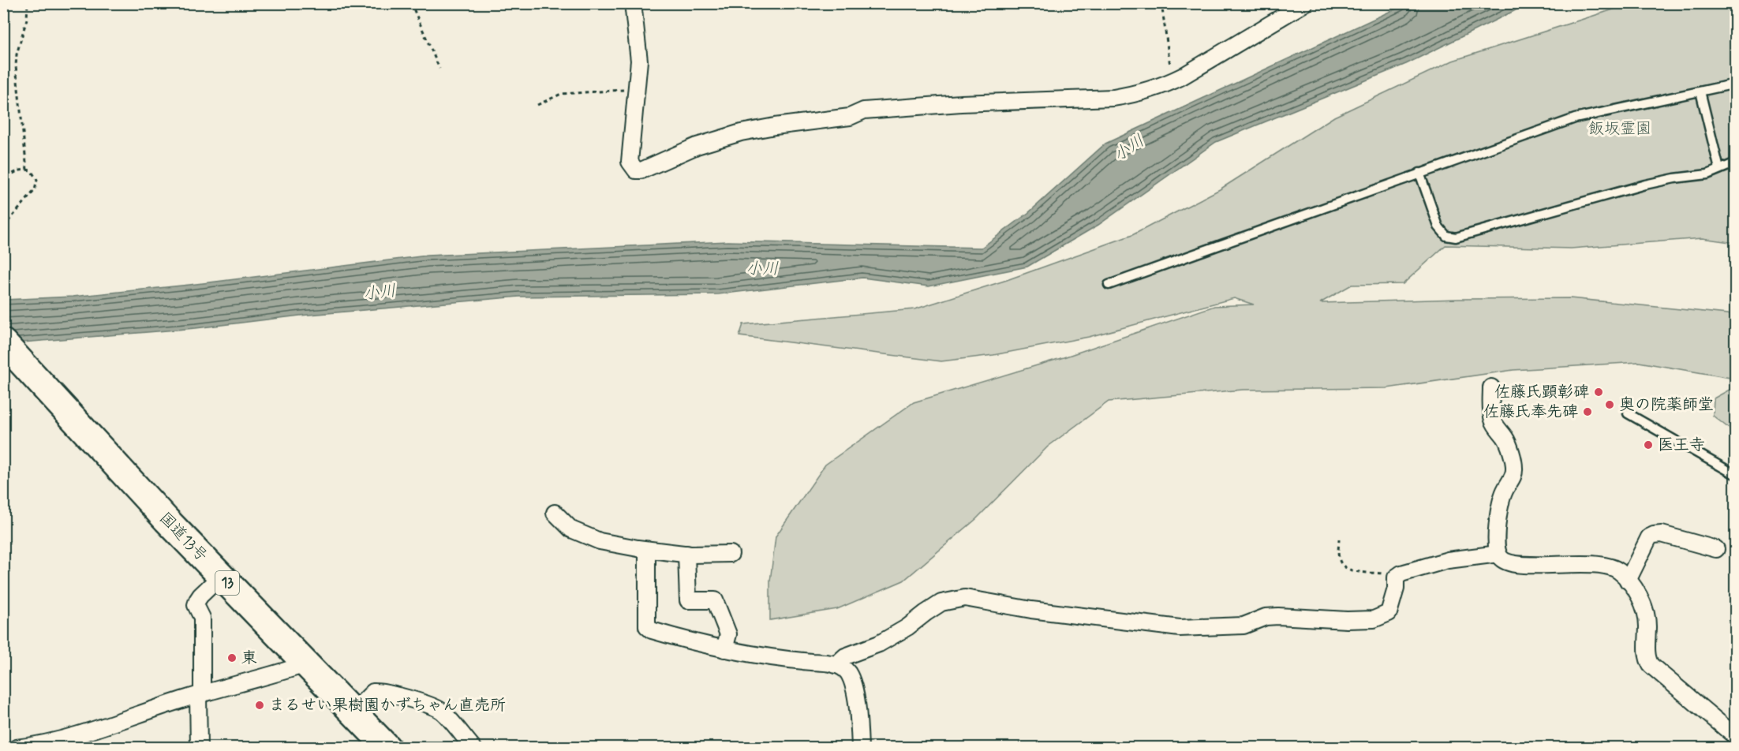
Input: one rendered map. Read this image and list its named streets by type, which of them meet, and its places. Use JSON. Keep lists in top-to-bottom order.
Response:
{
  "streets": {
    "highway": ["国道13号", "13"]
  },
  "water": ["小川"],
  "parks": ["飯坂霊園"],
  "places": [
    "佐藤氏顕彰碑",
    "奥の院薬師堂",
    "佐藤氏奉先碑",
    "医王寺",
    "東",
    "まるせい果樹園かずちゃん直売所"
  ]
}
